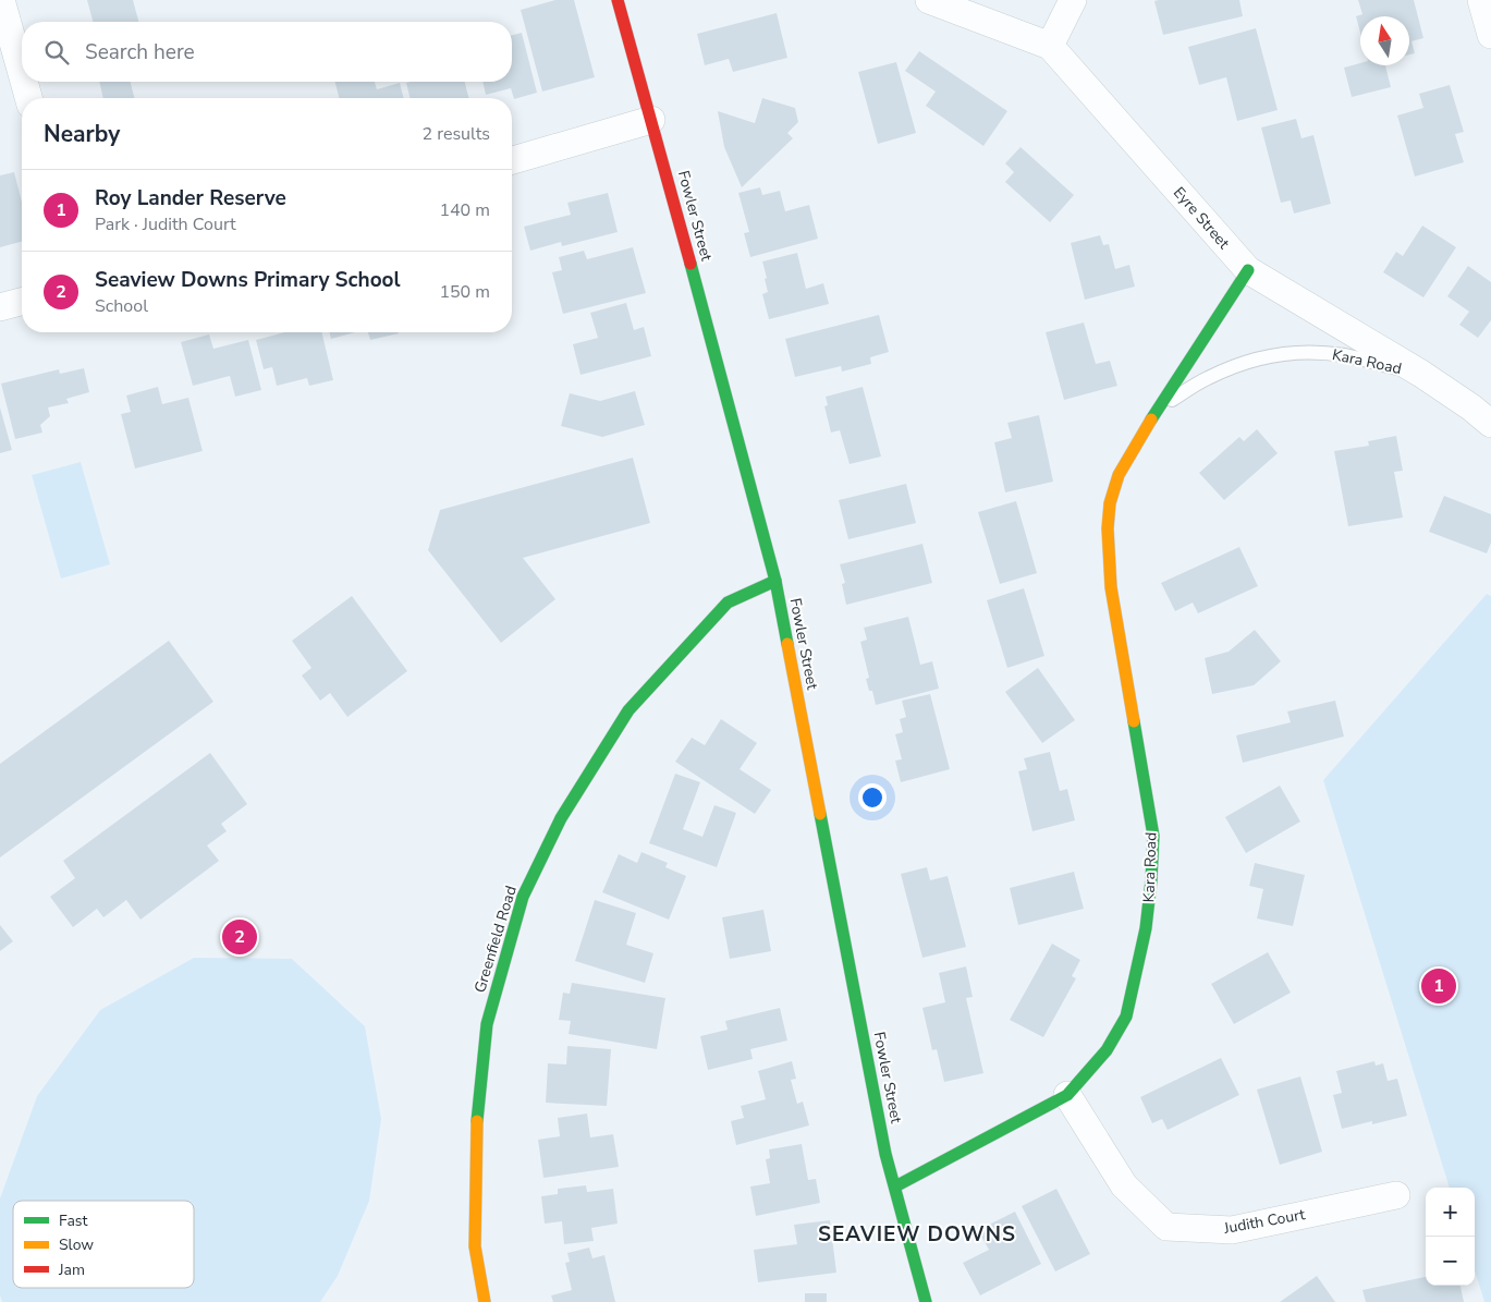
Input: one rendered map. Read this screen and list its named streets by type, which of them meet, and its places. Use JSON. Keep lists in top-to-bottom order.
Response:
{
  "streets": {
    "street": [
      "Fowler Street",
      "Eyre Street",
      "Kara Road",
      "Greenfield Road",
      "Judith Court"
    ]
  },
  "crossings": [
    ["Fowler Street", "Kara Road"],
    ["Fowler Street", "Greenfield Road"],
    ["Eyre Street", "Kara Road"],
    ["Kara Road", "Judith Court"]
  ],
  "districts": ["SEAVIEW DOWNS"],
  "legend": ["Fast", "Slow", "Jam"],
  "north": "top",
  "page": {
    "search": "Search here",
    "heading": ["Nearby", "2 results"],
    "list": [
      {
        "mark": "1",
        "name": "Roy Lander Reserve",
        "note": "Park · Judith Court",
        "value": "140 m"
      },
      {
        "mark": "2",
        "name": "Seaview Downs Primary School",
        "note": "School",
        "value": "150 m"
      }
    ],
    "pins": ["2", "1"],
    "map_buttons": ["+", "−"]
  }
}
